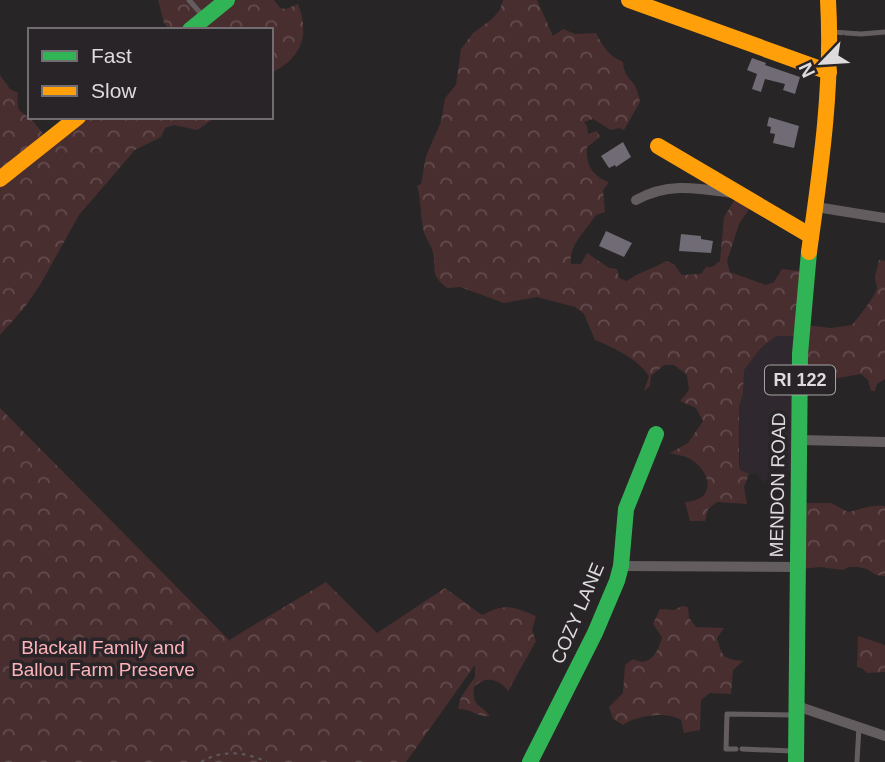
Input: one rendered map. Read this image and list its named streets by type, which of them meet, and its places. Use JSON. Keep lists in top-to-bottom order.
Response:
{
  "streets": {
    "street": ["RI 122", "MENDON ROAD", "COZY LANE"]
  },
  "parks": ["Blackall Family and Ballou Farm Preserve"],
  "legend": ["Fast", "Slow"],
  "north": "bottom left"
}
